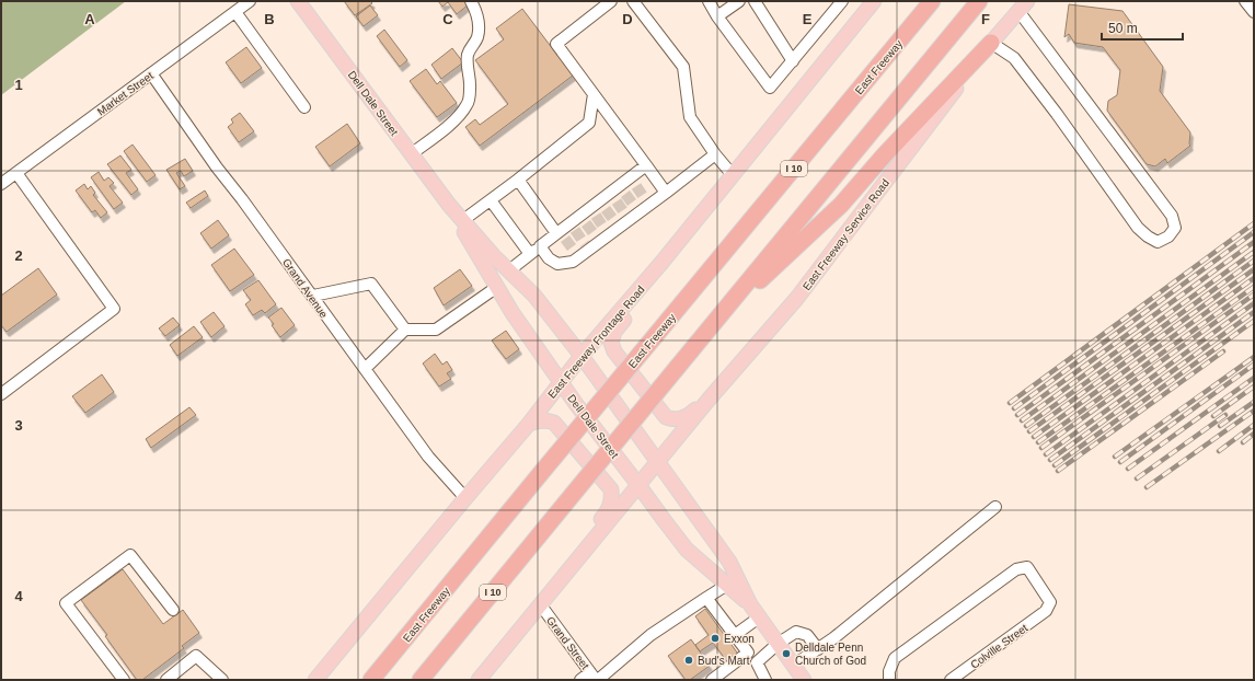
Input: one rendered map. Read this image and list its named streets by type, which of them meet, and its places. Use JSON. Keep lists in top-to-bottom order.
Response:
{
  "streets": {
    "highway": ["East Freeway", "I 10"],
    "main road": ["Dell Dale Street", "East Freeway Service Road", "East Freeway Frontage Road"],
    "street": [
      "Market Street",
      "Grand Avenue",
      "Grand Street",
      "Colville Street"
    ]
  },
  "crossings": [
    ["Market Street", "Grand Avenue"],
    ["Dell Dale Street", "East Freeway Service Road"],
    ["Dell Dale Street", "East Freeway Frontage Road"],
    ["Grand Avenue", "East Freeway Frontage Road"]
  ],
  "places": ["Exxon", "Delldale Penn Church of God", "Bud's Mart"],
  "scale_bar": "50 m",
  "grid": {
    "columns": [
      "A",
      "B",
      "C",
      "D",
      "E",
      "F"
    ],
    "rows": [
      "1",
      "2",
      "3",
      "4"
    ]
  }
}
